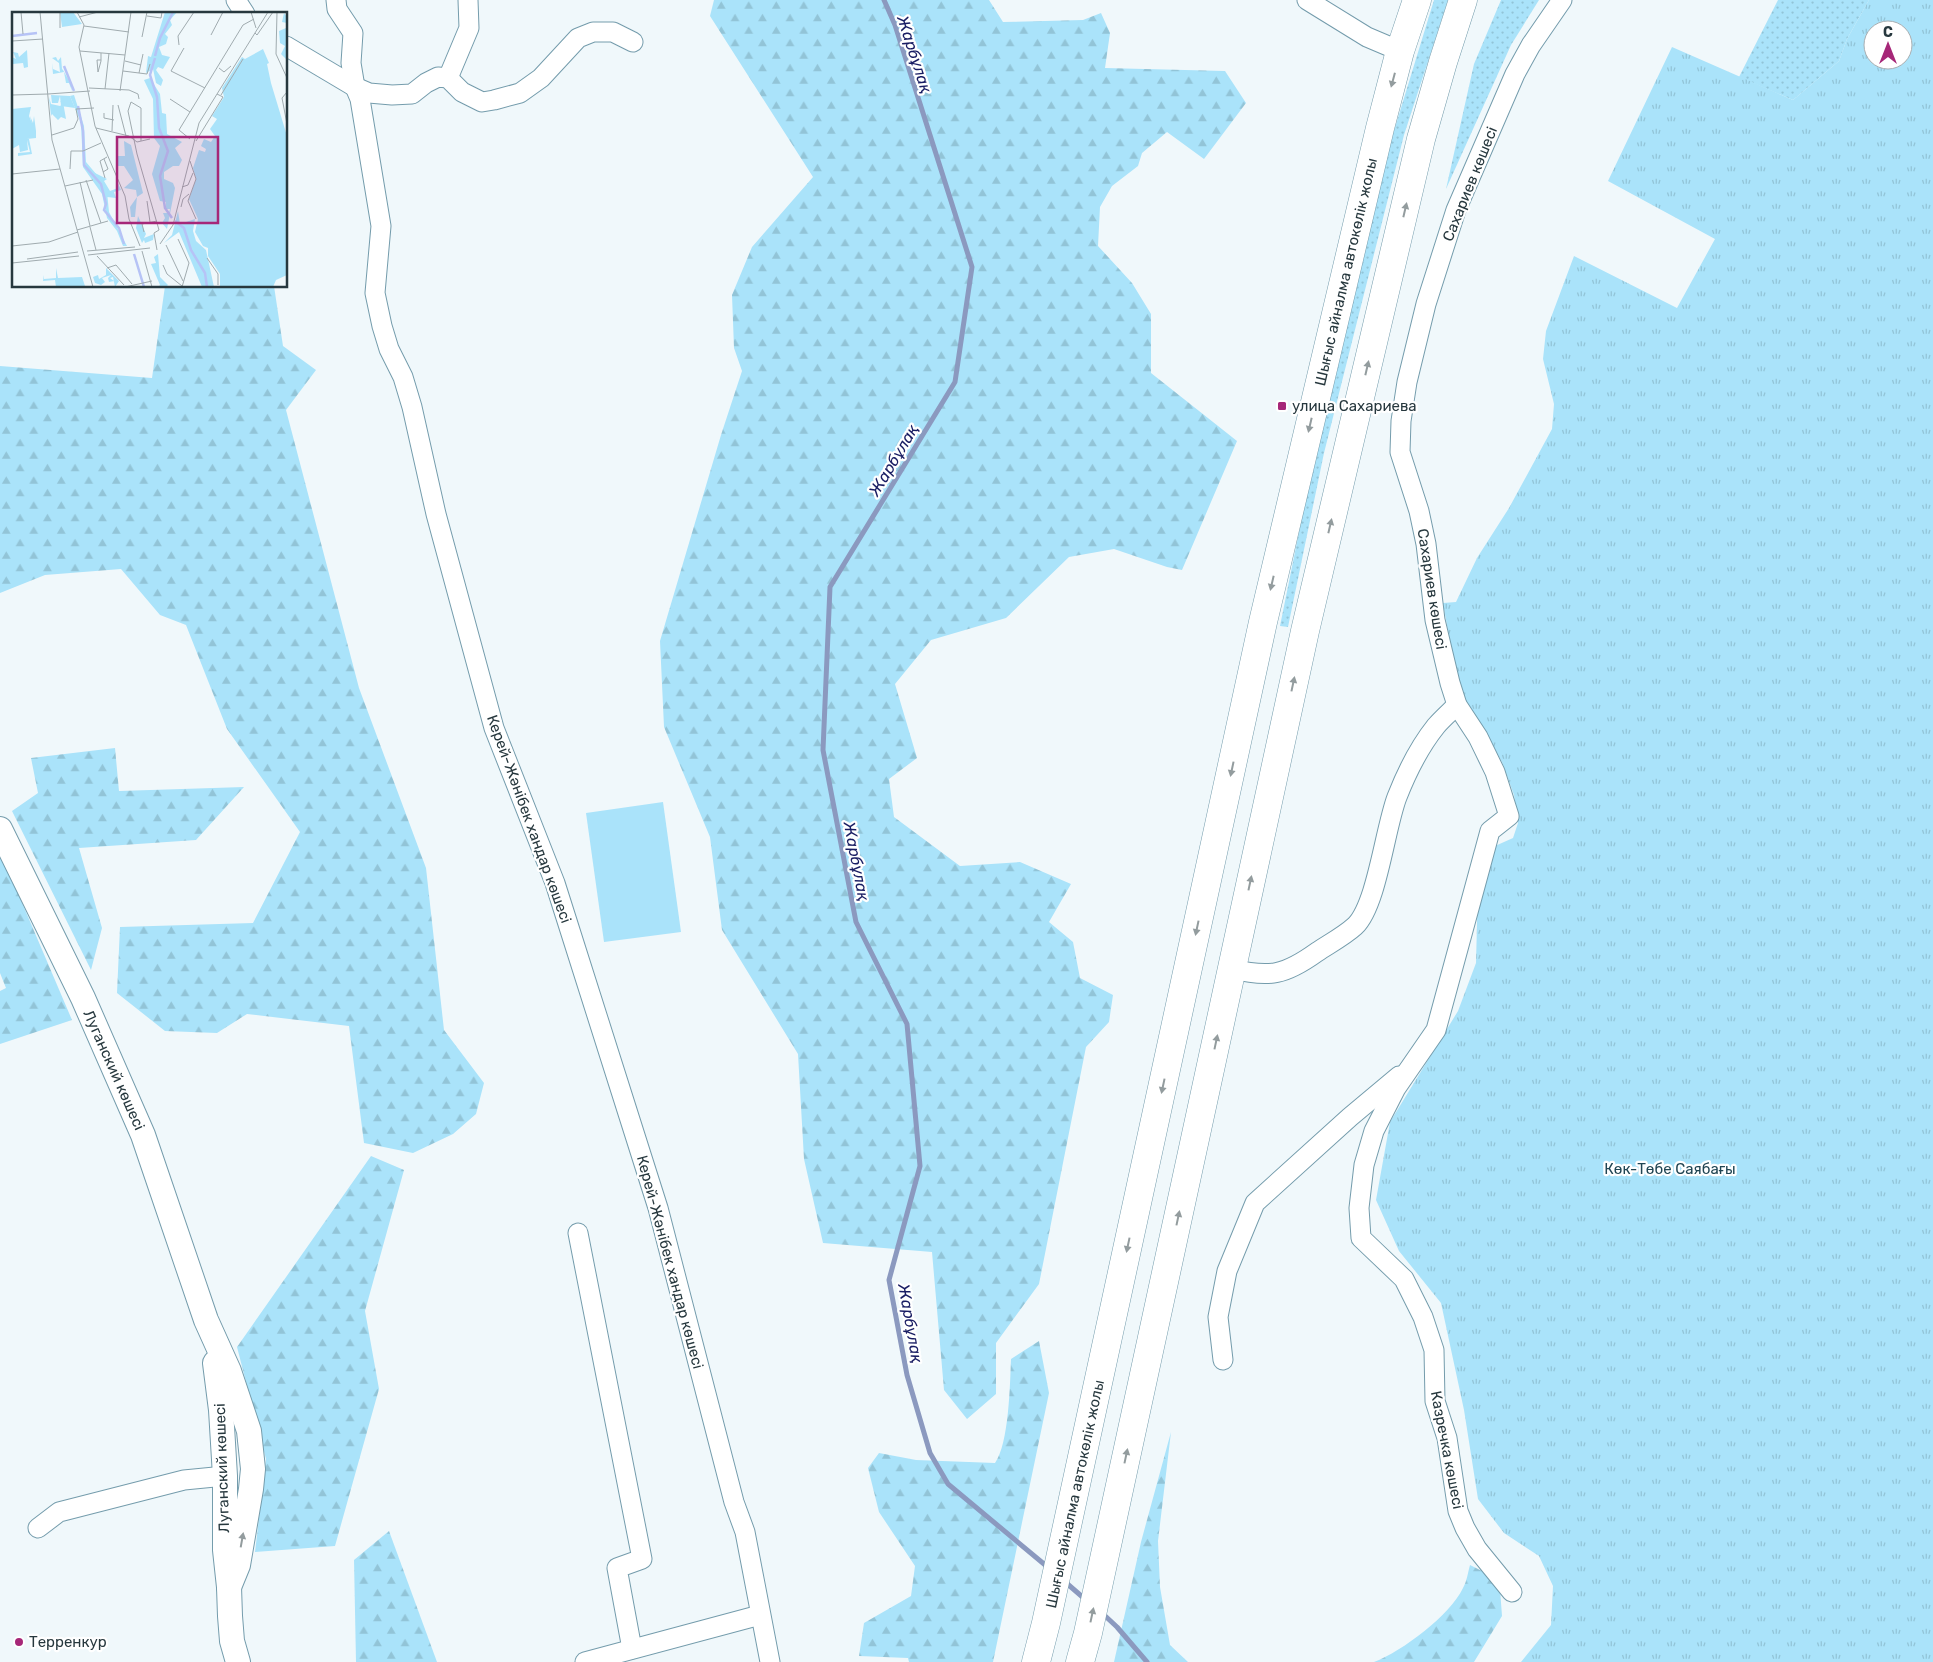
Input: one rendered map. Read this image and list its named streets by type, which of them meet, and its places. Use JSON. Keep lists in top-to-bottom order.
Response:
{
  "streets": {
    "main road": ["Шығыс айналма автокөлік жолы"],
    "street": [
      "Сахариев көшесі",
      "Керей-Жәнібек хандар көшесі",
      "Луганский көшесі",
      "Казречка көшесі"
    ]
  },
  "crossings": [
    ["Сахариев көшесі", "Казречка көшесі"]
  ],
  "water": ["Жарбұлақ"],
  "parks": ["Көк-Төбе Саябағы"],
  "places": {
    "transit": ["улица Сахариева"],
    "other": ["Терренкур"]
  },
  "north": "top"
}
